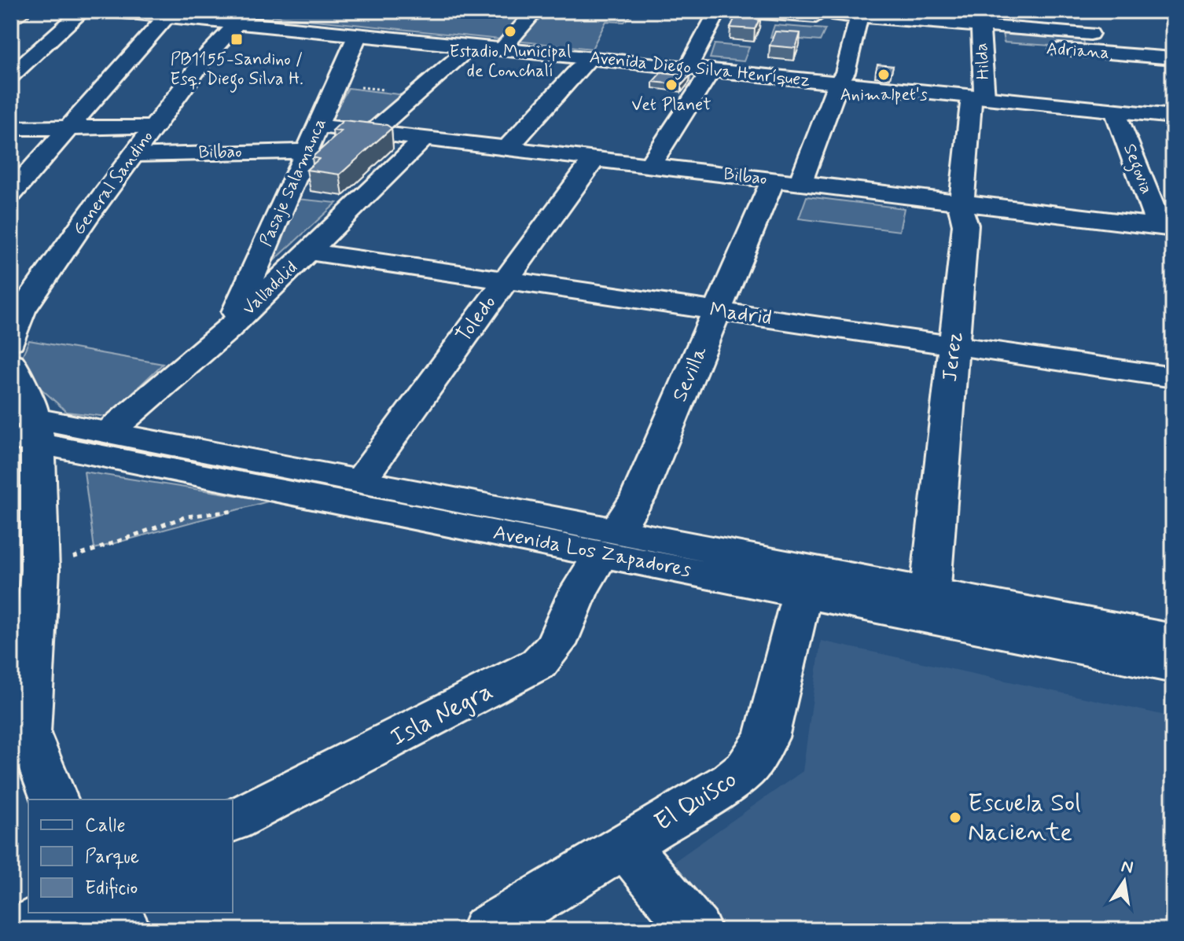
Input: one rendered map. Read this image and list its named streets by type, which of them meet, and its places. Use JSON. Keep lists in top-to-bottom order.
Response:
{
  "streets": {
    "street": [
      "Adriana",
      "Hilda",
      "Avenida Diego Silva Henríquez",
      "Bilbao",
      "Segovia",
      "Pasaje Salamanca",
      "General Sandino",
      "Valladolid",
      "Madrid",
      "Toledo",
      "Jerez",
      "Sevilla",
      "Avenida Los Zapadores",
      "Isla Negra",
      "El Quisco"
    ]
  },
  "crossings": [
    ["Adriana", "Hilda"],
    ["Hilda", "Avenida Diego Silva Henríquez"],
    ["Hilda", "Jerez"],
    ["Avenida Diego Silva Henríquez", "Segovia"],
    ["Avenida Diego Silva Henríquez", "Pasaje Salamanca"],
    ["Avenida Diego Silva Henríquez", "General Sandino"],
    ["Avenida Diego Silva Henríquez", "Jerez"],
    ["Bilbao", "Segovia"],
    ["Bilbao", "Pasaje Salamanca"],
    ["Bilbao", "General Sandino"],
    ["Bilbao", "Valladolid"],
    ["Bilbao", "Toledo"],
    ["Bilbao", "Jerez"],
    ["Bilbao", "Sevilla"],
    ["Pasaje Salamanca", "Valladolid"],
    ["Valladolid", "Madrid"],
    ["Valladolid", "Avenida Los Zapadores"],
    ["Madrid", "Toledo"],
    ["Madrid", "Jerez"],
    ["Madrid", "Sevilla"],
    ["Toledo", "Avenida Los Zapadores"],
    ["Jerez", "Avenida Los Zapadores"],
    ["Sevilla", "Avenida Los Zapadores"],
    ["Sevilla", "Isla Negra"],
    ["Avenida Los Zapadores", "Isla Negra"],
    ["Avenida Los Zapadores", "El Quisco"]
  ],
  "places": {
    "other": [
      "Estadio Municipal de Conchalí",
      "Animalpet's",
      "Vet Planet",
      "Escuela Sol Naciente"
    ],
    "transit": ["PB1155-Sandino / Esq. Diego Silva H."]
  },
  "legend": ["Calle", "Parque", "Edificio"],
  "north": "top"
}
